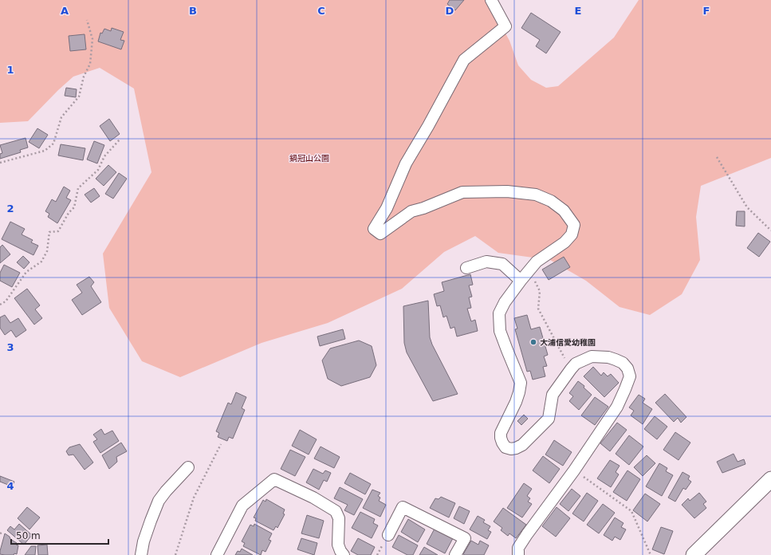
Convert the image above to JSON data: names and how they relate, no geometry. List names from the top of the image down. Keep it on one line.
{"parks":["鍋冠山公園"],"places":["大浦信愛幼稚園"],"scale_bar":"50 m","grid":{"columns":["A","B","C","D","E","F"],"rows":["1","2","3","4"]}}
